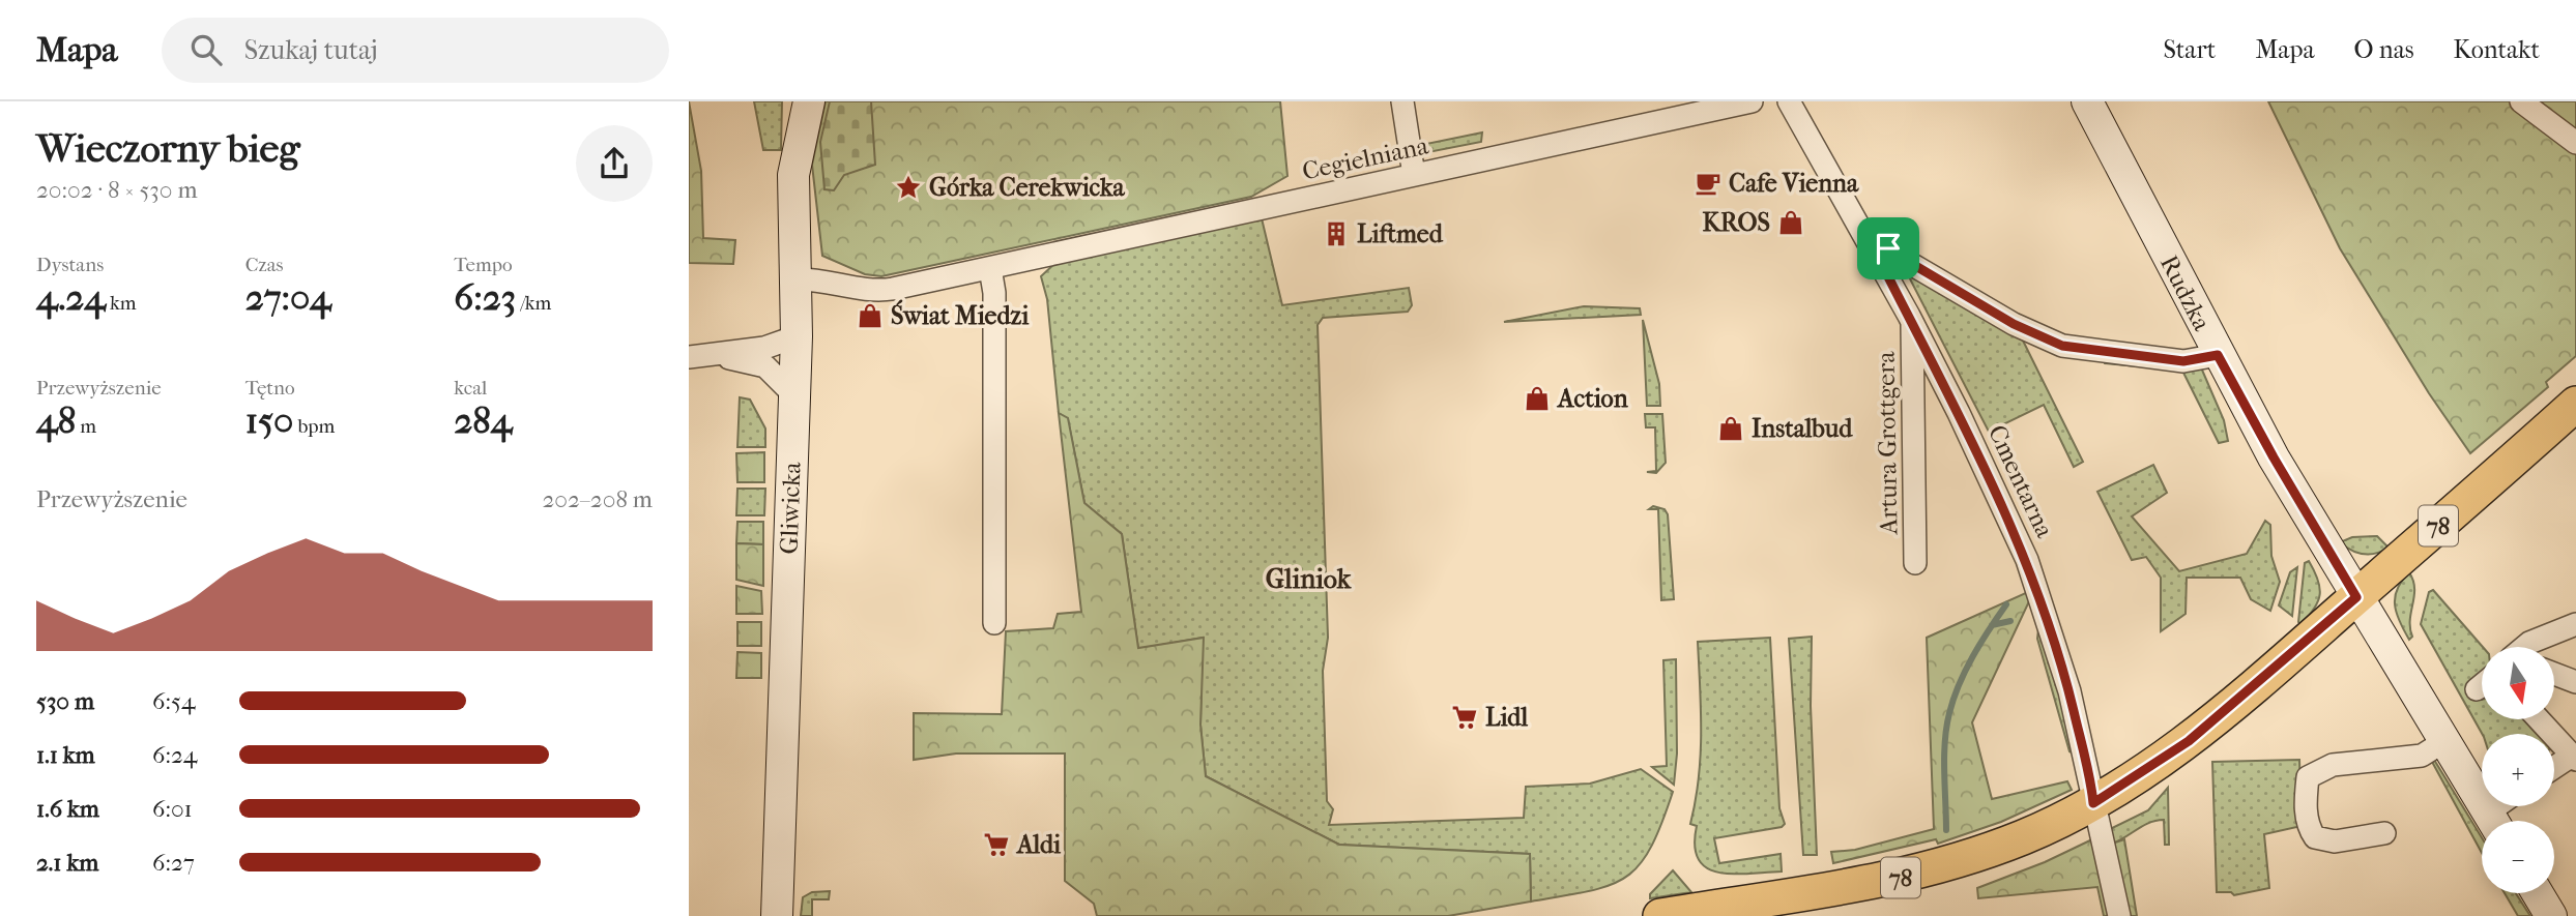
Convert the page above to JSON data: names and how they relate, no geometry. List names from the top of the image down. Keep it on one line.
{"streets":{"main road":["78"],"street":["Cegielniana","Rudzka","Artura Grottgera","Cmentarna","Gliwicka"]},"crossings":[["Cegielniana","Gliwicka"],["Rudzka","78"],["Artura Grottgera","Cmentarna"],["Cmentarna","78"]],"districts":["Gliniok"],"places":{"cafe":["Cafe Vienna"],"place":["Górka Cerekwicka"],"shop":["KROS","Świat Miedzi","Action","Instalbud"],"building":["Liftmed"],"supermarket":["Lidl","Aldi"]},"north":"bottom","page":{"header":"Mapa","search":"Szukaj tutaj","nav":["Start","Mapa","O nas","Kontakt"],"heading":["Wieczorny bieg","20:02 · 8 × 530 m"],"stats":[["Dystans","4.24 km"],["Czas","27:04"],["Tempo","6:23 /km"],["Przewyższenie","48 m"],["Tętno","150 bpm"],["kcal","284"]],"chart":["Przewyższenie","202–208 m"],"map_buttons":["+","−"],"list":[{"name":"530 m","note":"6:54"},{"name":"1.1 km","note":"6:24"},{"name":"1.6 km","note":"6:01"},{"name":"2.1 km","note":"6:27"}]}}
